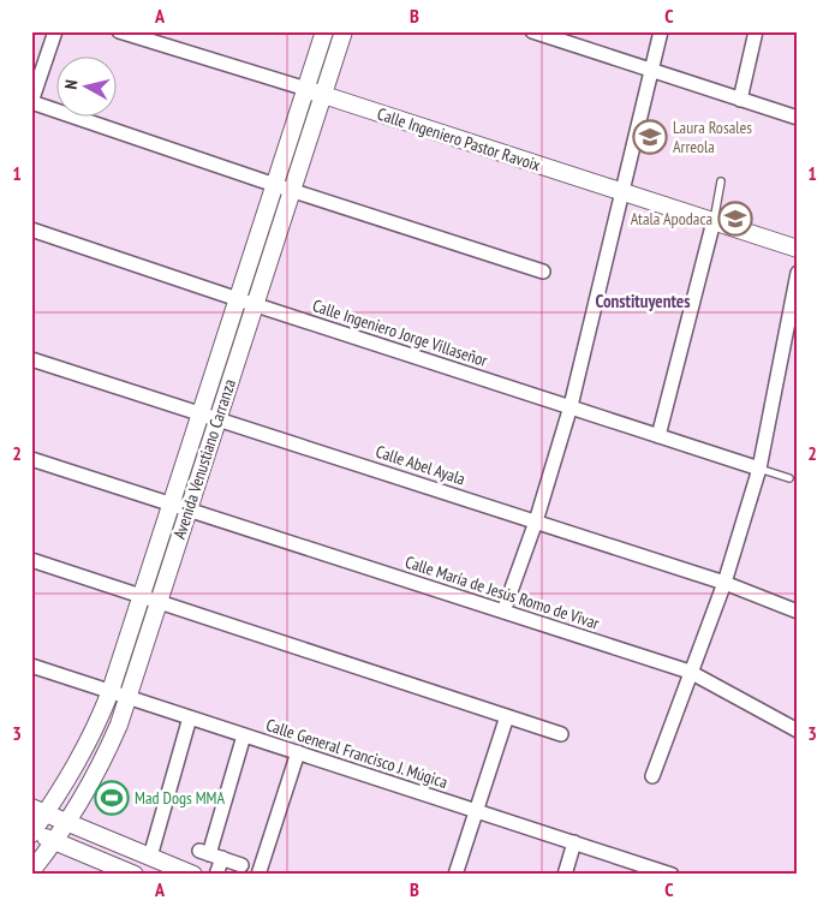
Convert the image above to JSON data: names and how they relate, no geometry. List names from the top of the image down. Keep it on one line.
{"streets":{"street":["Calle Ingeniero Pastor Ravoix","Calle Ingeniero Jorge Villaseñor","Avenida Venustiano Carranza","Calle Abel Ayala","Calle María de Jesús Romo de Vivar","Calle General Francisco J. Múgica"]},"crossings":[["Calle Ingeniero Pastor Ravoix","Avenida Venustiano Carranza"],["Calle Ingeniero Jorge Villaseñor","Avenida Venustiano Carranza"],["Avenida Venustiano Carranza","Calle Abel Ayala"],["Avenida Venustiano Carranza","Calle María de Jesús Romo de Vivar"],["Avenida Venustiano Carranza","Calle General Francisco J. Múgica"]],"districts":["Constituyentes"],"places":{"school or university":["Laura Rosales Arreola","Atala Apodaca"],"sports":["Mad Dogs MMA"]},"north":"left","grid":{"columns":["A","B","C"],"rows":["1","2","3"]}}
